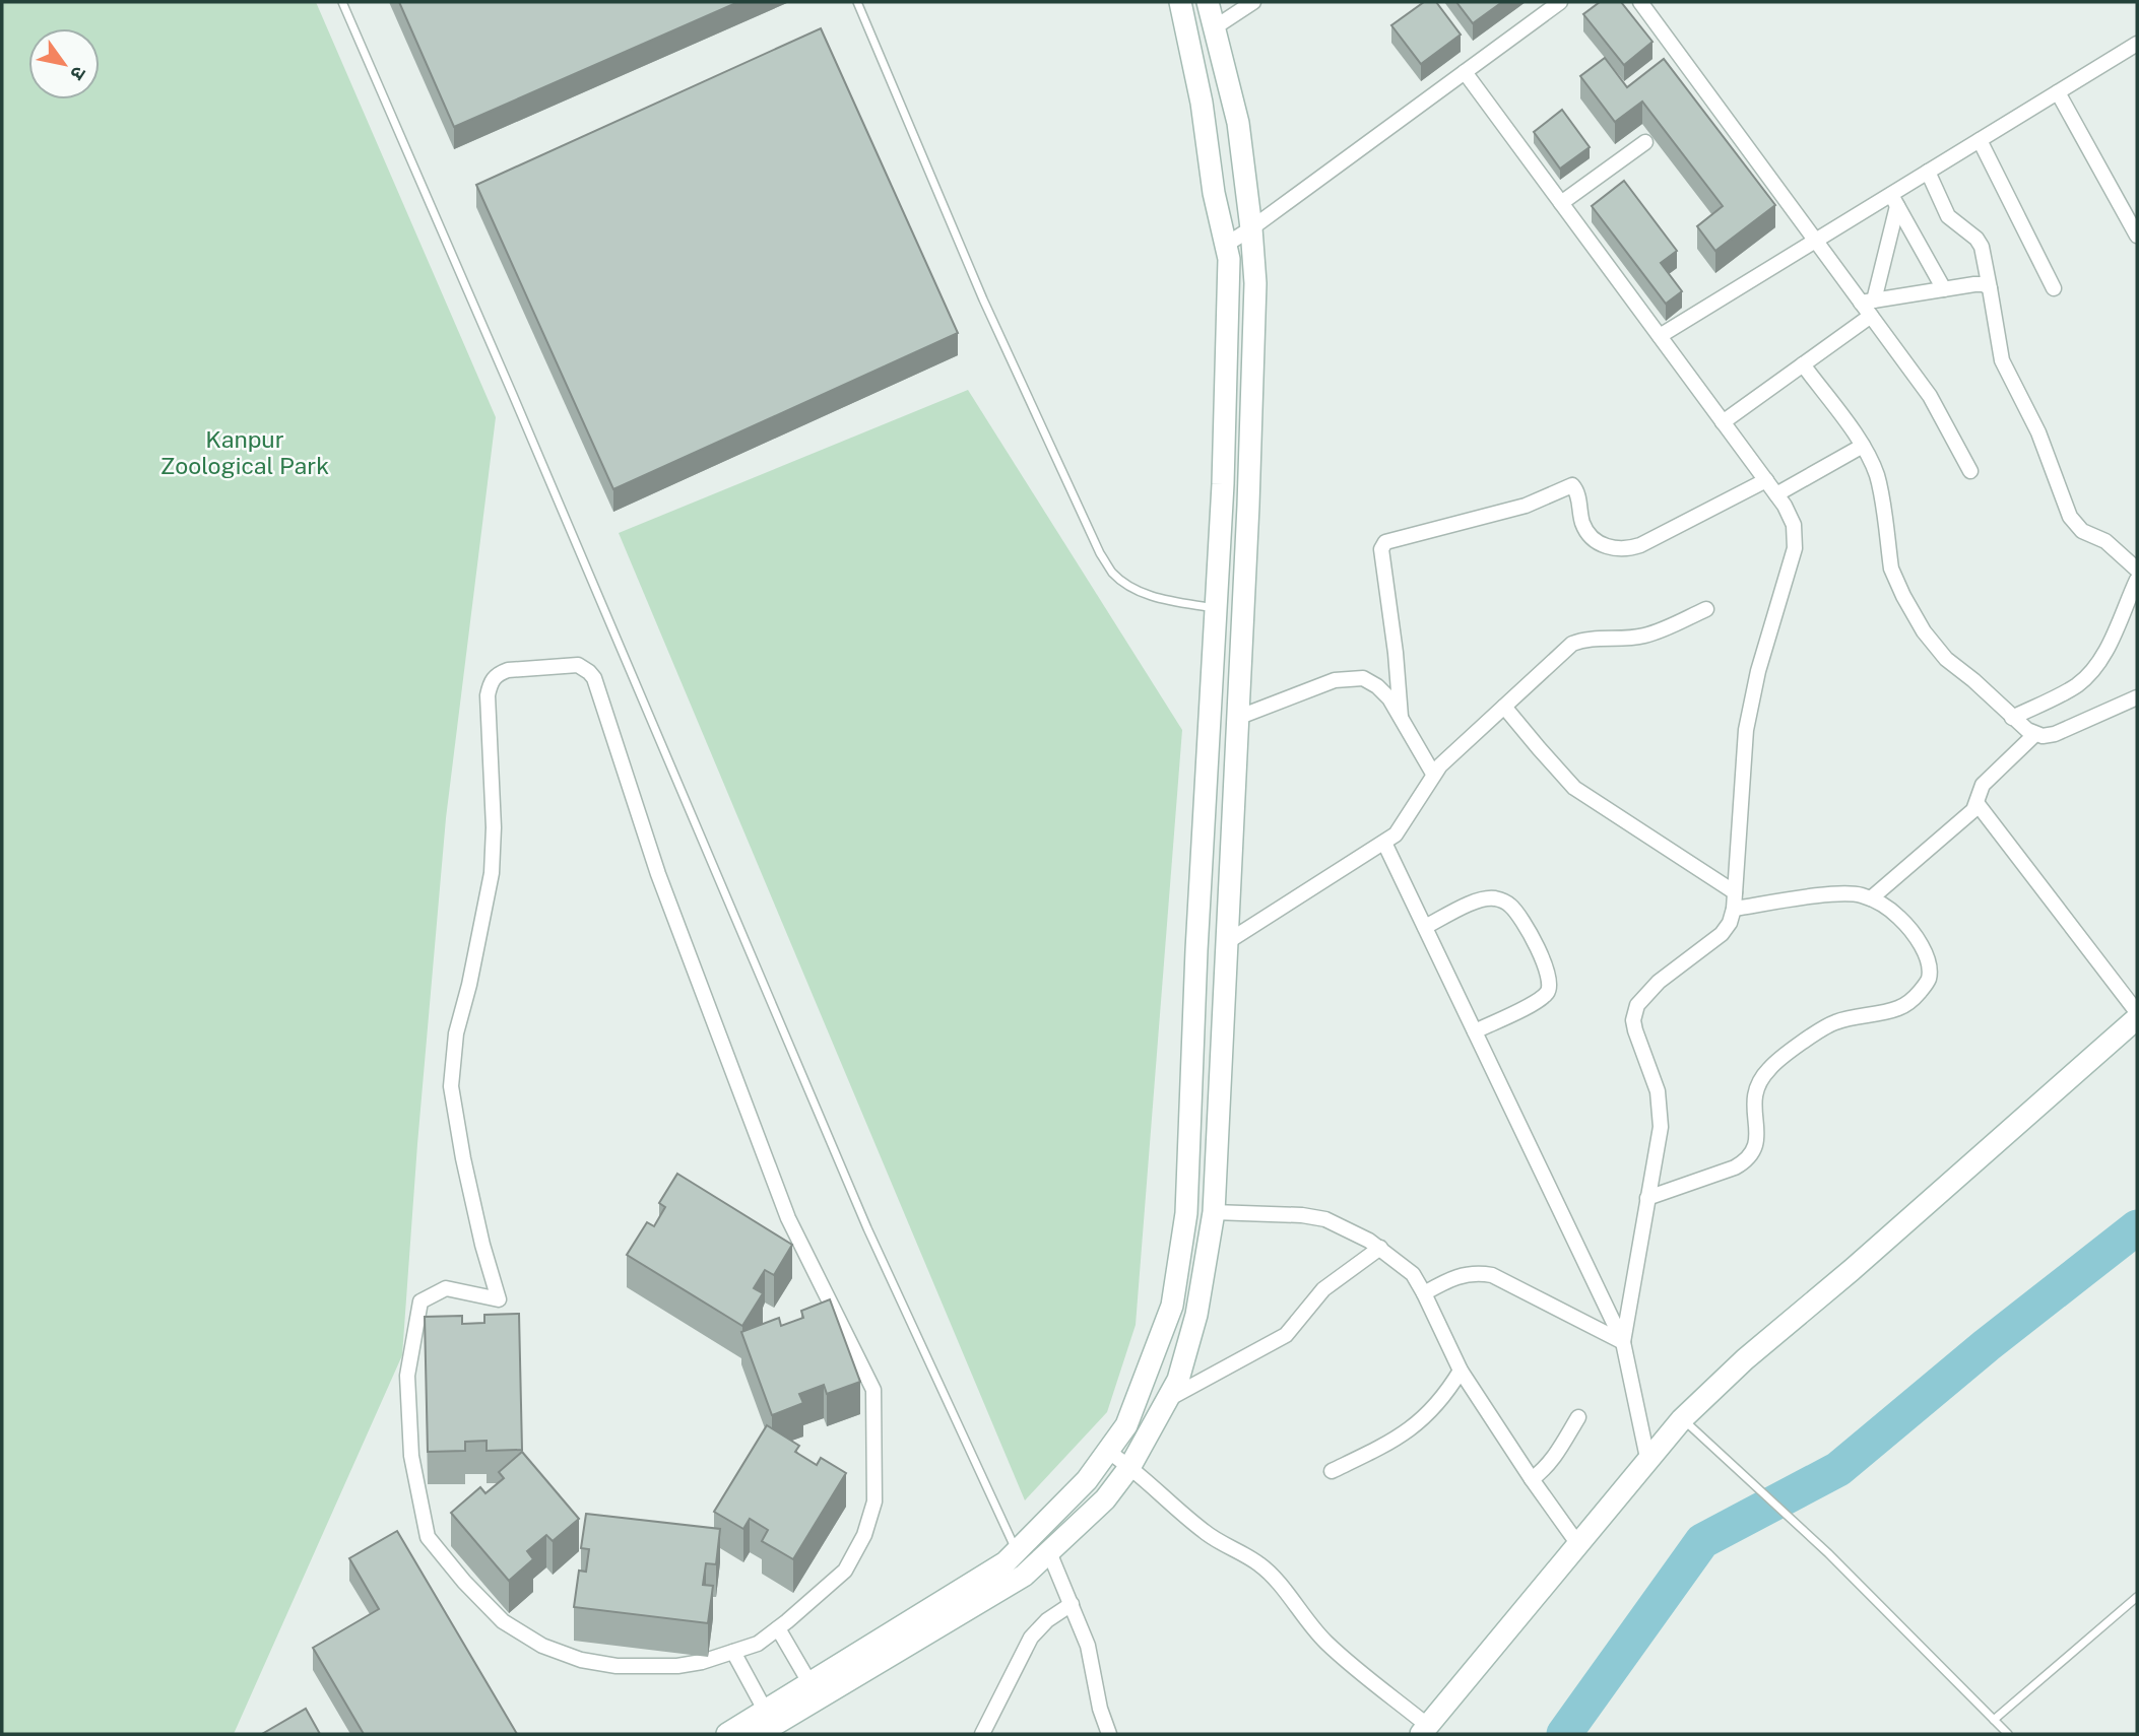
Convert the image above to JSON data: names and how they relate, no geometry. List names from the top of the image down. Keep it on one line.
{"parks":["Kanpur Zoological Park"],"north":"bottom right"}
